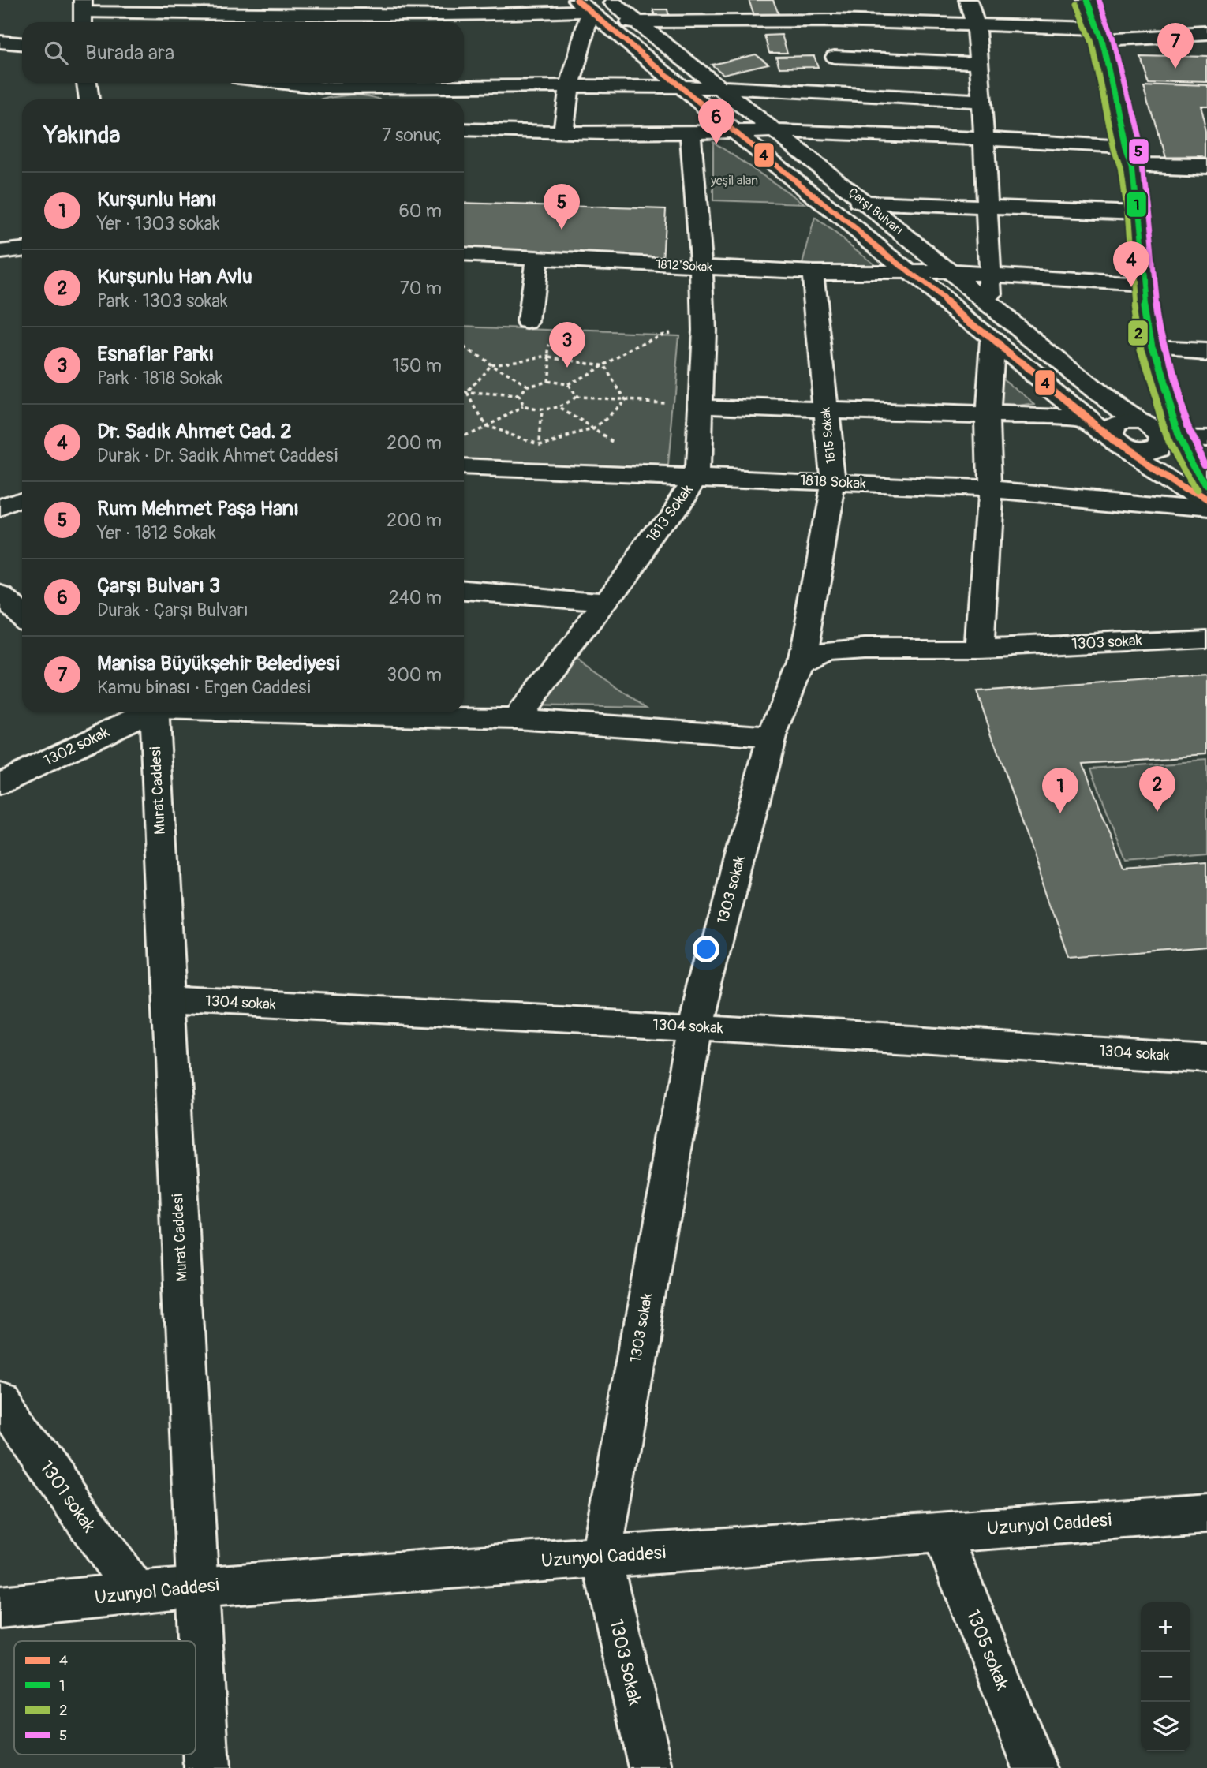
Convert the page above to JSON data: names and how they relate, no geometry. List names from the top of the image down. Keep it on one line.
{"streets":{"street":["Çarşı Bulvarı","1812 Sokak","1815 Sokak","1818 Sokak","1813 Sokak","1303 sokak","1302 sokak","Murat Caddesi","1304 sokak","1301 sokak","Uzunyol Caddesi","1305 sokak","1303 Sokak"]},"crossings":[["Çarşı Bulvarı","1812 Sokak"],["1812 Sokak","1815 Sokak"],["1812 Sokak","1813 Sokak"],["1815 Sokak","1818 Sokak"],["1815 Sokak","1303 sokak"],["1818 Sokak","1813 Sokak"],["1303 sokak","1304 sokak"],["1303 sokak","Uzunyol Caddesi"],["1303 sokak","1303 Sokak"],["Murat Caddesi","1304 sokak"],["Murat Caddesi","Uzunyol Caddesi"],["1301 sokak","Uzunyol Caddesi"],["Uzunyol Caddesi","1305 sokak"],["Uzunyol Caddesi","1303 Sokak"]],"parks":["yeşil alan"],"lines":["transit line 4","transit line 1","transit line 5","transit line 2"],"legend":["4","1","2","5"],"page":{"search":"Burada ara","pins":["7","6","5","4","3","2","1"],"heading":["Yakında","7 sonuç"],"list":[{"mark":"1","name":"Kurşunlu Hanı","note":"Yer · 1303 sokak","value":"60 m"},{"mark":"2","name":"Kurşunlu Han Avlu","note":"Park · 1303 sokak","value":"70 m"},{"mark":"3","name":"Esnaflar Parkı","note":"Park · 1818 Sokak","value":"150 m"},{"mark":"4","name":"Dr. Sadık Ahmet Cad. 2","note":"Durak · Dr. Sadık Ahmet Caddesi","value":"200 m"},{"mark":"5","name":"Rum Mehmet Paşa Hanı","note":"Yer · 1812 Sokak","value":"200 m"},{"mark":"6","name":"Çarşı Bulvarı 3","note":"Durak · Çarşı Bulvarı","value":"240 m"},{"mark":"7","name":"Manisa Büyükşehir Belediyesi","note":"Kamu binası · Ergen Caddesi","value":"300 m"}],"map_buttons":["+","−"]}}
